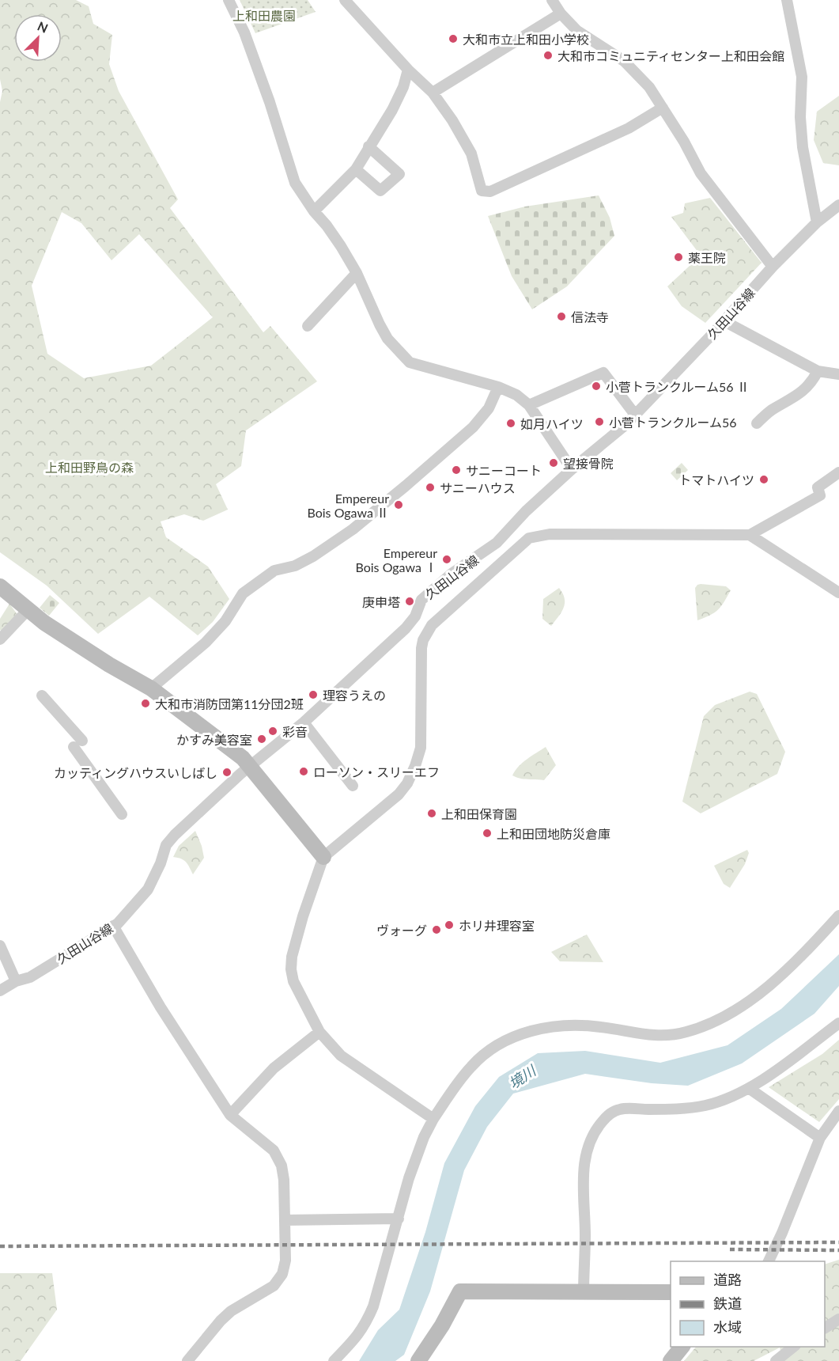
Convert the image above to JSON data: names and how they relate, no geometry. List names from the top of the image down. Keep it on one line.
{"streets":{"street":["久田山谷線"]},"water":["境川"],"parks":["上和田農園","上和田野鳥の森"],"places":["大和市立上和田小学校","大和市コミュニティセンター上和田会館","薬王院","信法寺","小菅トランクルーム56 Ⅱ","小菅トランクルーム56","如月ハイツ","望接骨院","サニーコート","トマトハイツ","サニーハウス","Empereur Bois Ogawa Ⅱ","Empereur Bois Ogawa Ⅰ","庚申塔","理容うえの","大和市消防団第11分団2班","彩音","かすみ美容室","ローソン・スリーエフ","カッティングハウスいしばし","上和田保育園","上和田団地防災倉庫","ホリ井理容室","ヴォーグ"],"legend":["道路","鉄道","水域"],"north":"top right"}
